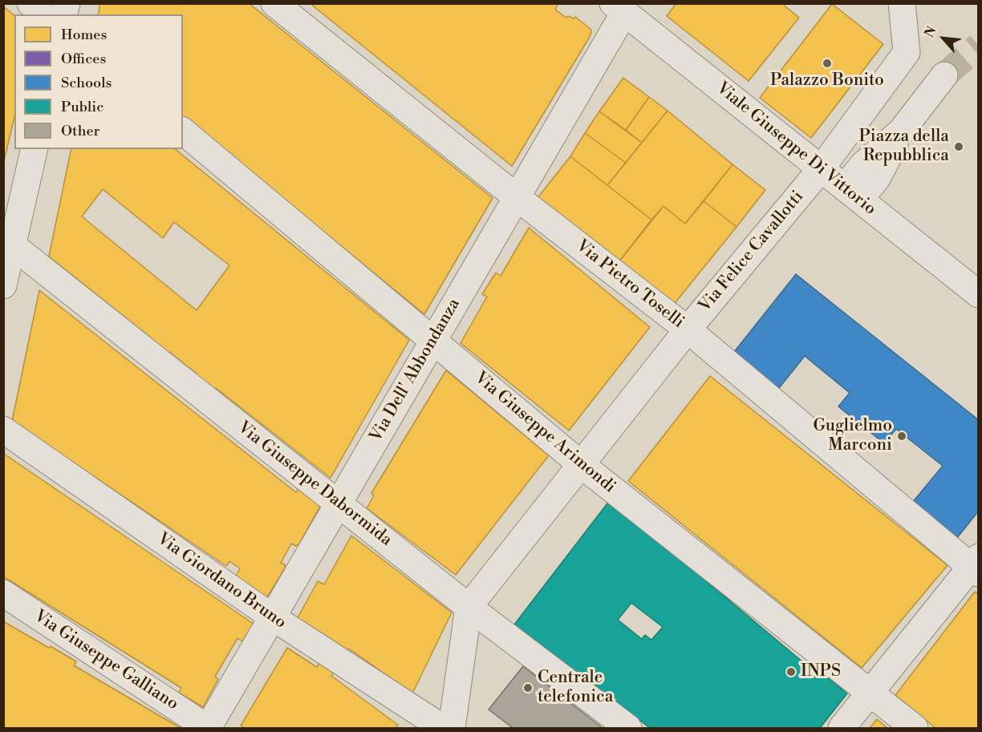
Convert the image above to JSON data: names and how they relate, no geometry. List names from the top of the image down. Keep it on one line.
{"streets":{"street":["Viale Giuseppe Di Vittorio","Via Felice Cavallotti","Via Pietro Toselli","Via Dell' Abbondanza","Via Giuseppe Arimondi","Via Giuseppe Dabormida","Via Giordano Bruno","Via Giuseppe Galliano"]},"crossings":[["Viale Giuseppe Di Vittorio","Via Felice Cavallotti"],["Viale Giuseppe Di Vittorio","Via Dell' Abbondanza"],["Via Felice Cavallotti","Via Pietro Toselli"],["Via Felice Cavallotti","Via Giuseppe Arimondi"],["Via Felice Cavallotti","Via Giuseppe Dabormida"],["Via Pietro Toselli","Via Dell' Abbondanza"],["Via Dell' Abbondanza","Via Giuseppe Arimondi"],["Via Dell' Abbondanza","Via Giuseppe Dabormida"],["Via Dell' Abbondanza","Via Giordano Bruno"],["Via Dell' Abbondanza","Via Giuseppe Galliano"]],"places":["Palazzo Bonito","Piazza della Repubblica","Guglielmo Marconi","INPS","Centrale telefonica"],"legend":["Homes","Offices","Schools","Public","Other"],"north":"top left"}
